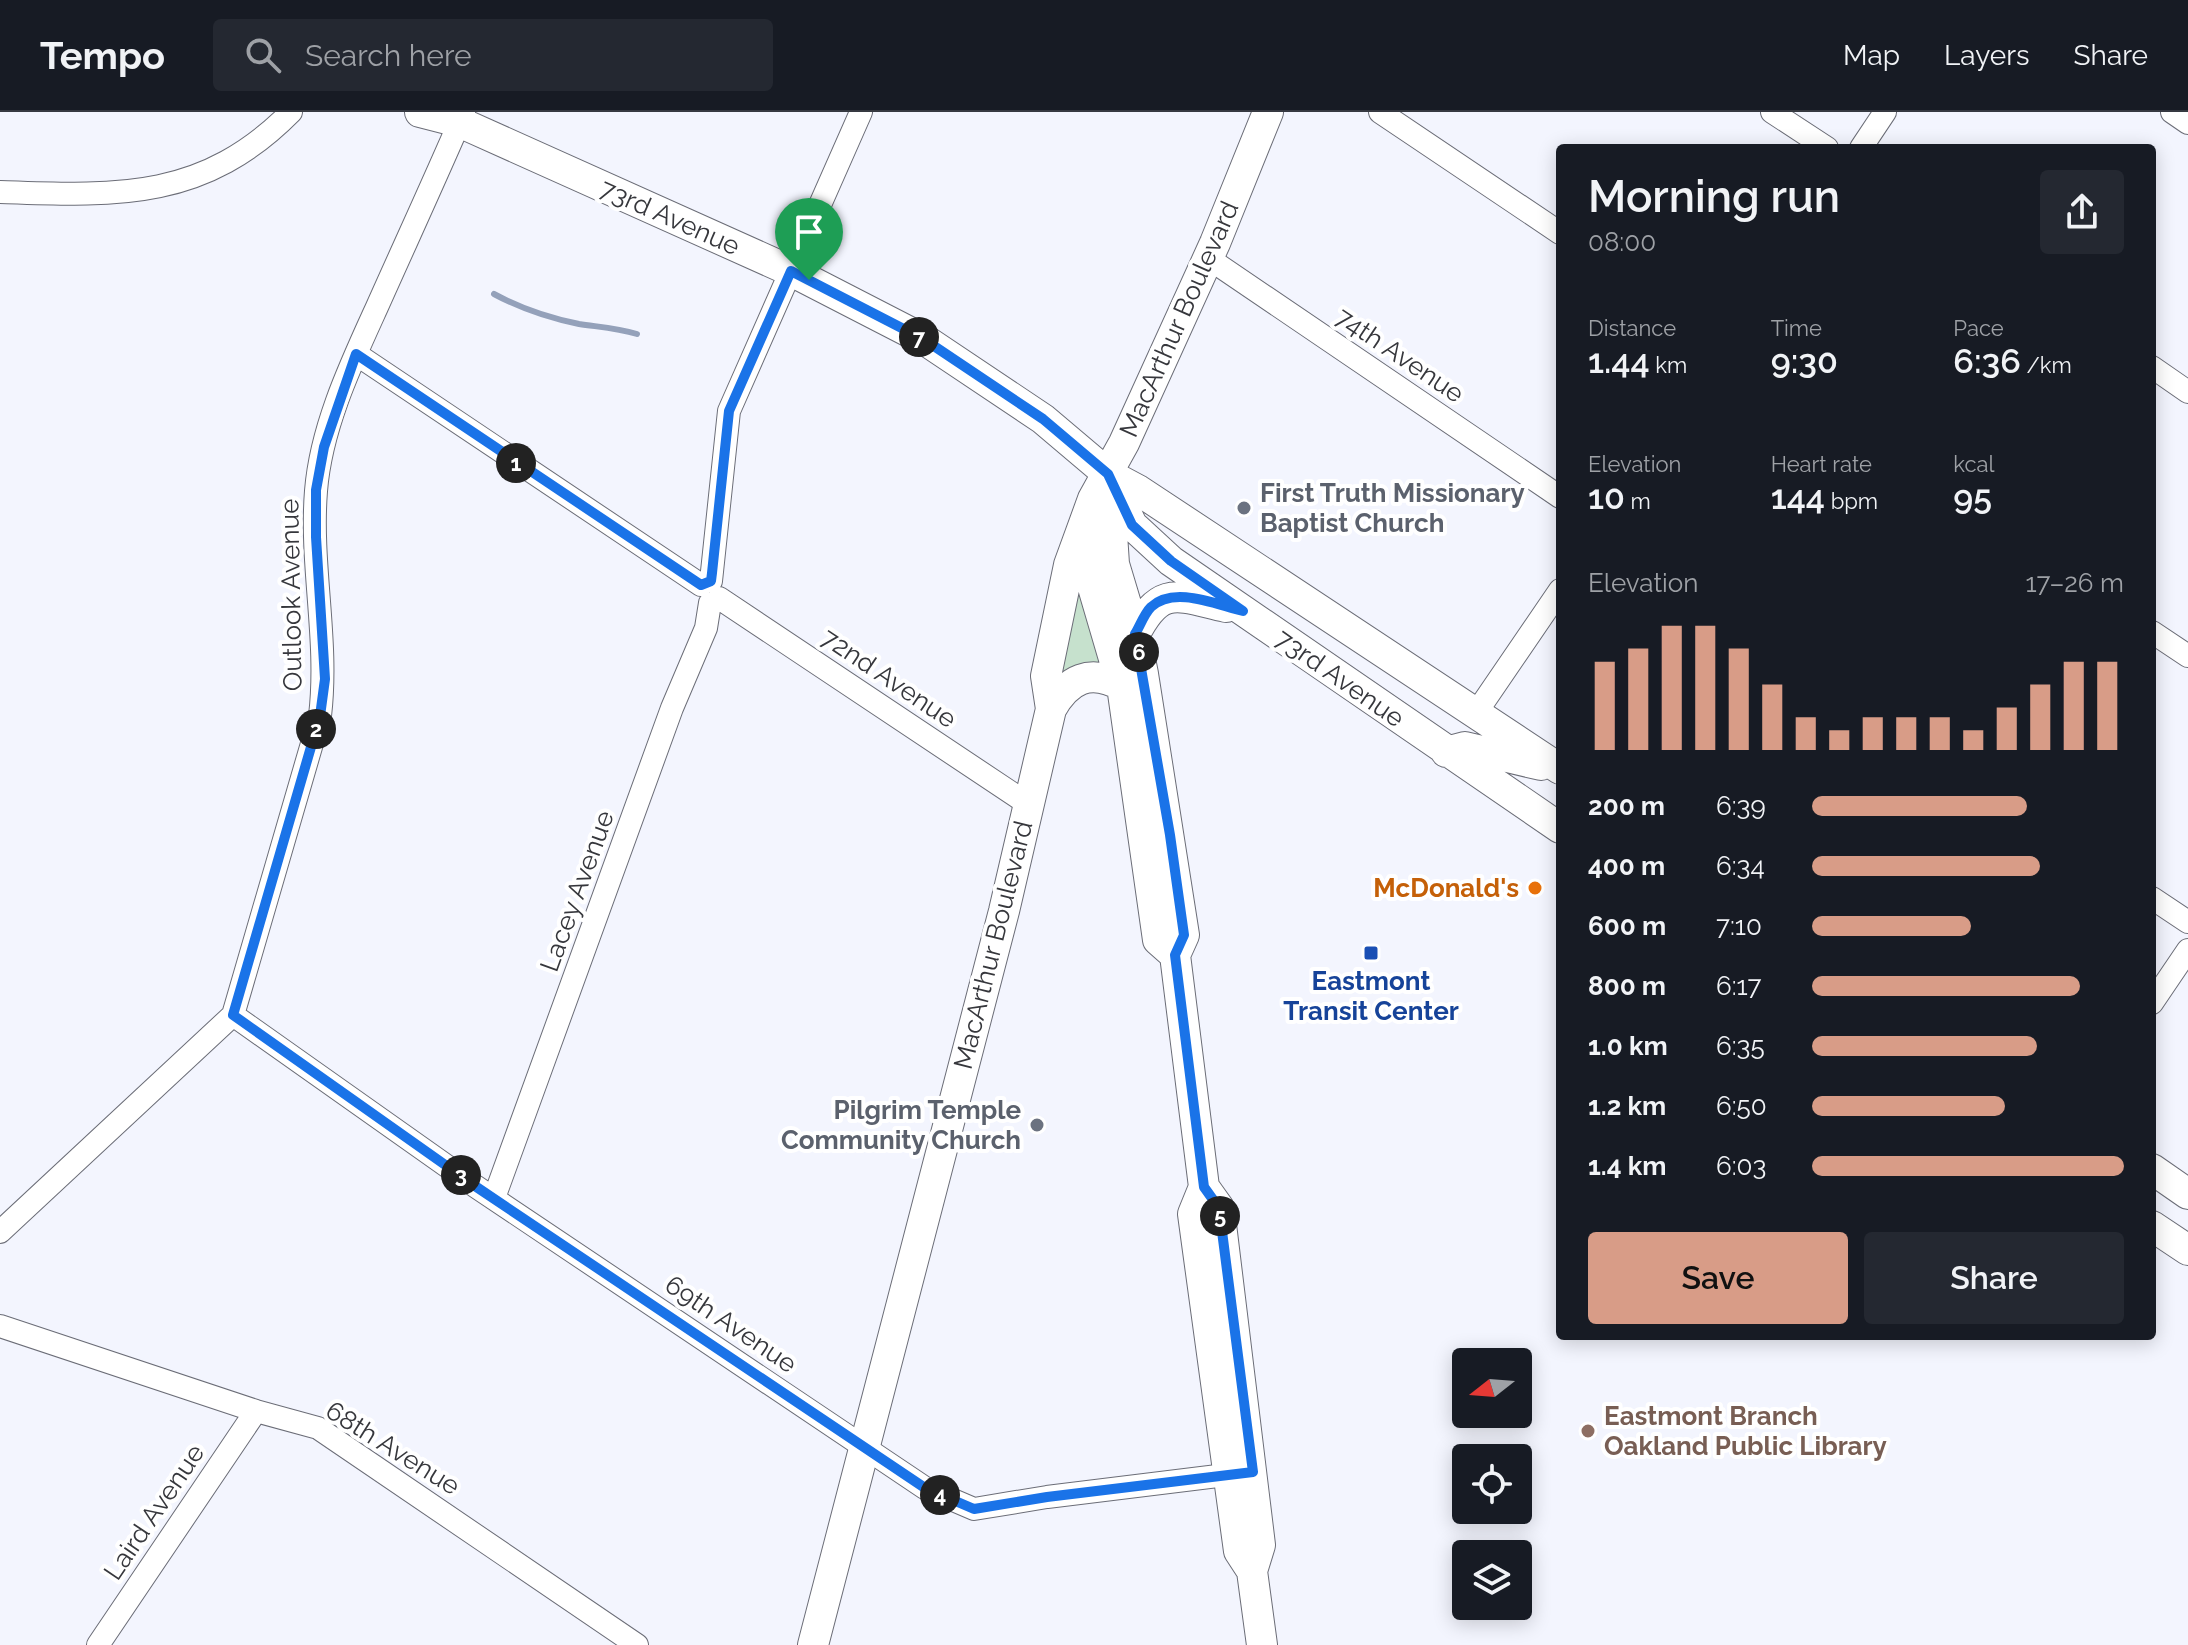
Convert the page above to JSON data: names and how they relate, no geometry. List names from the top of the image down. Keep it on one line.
{"streets":{"main road":["73rd Avenue","MacArthur Boulevard"],"street":["74th Avenue","Outlook Avenue","72nd Avenue","Lacey Avenue","69th Avenue","68th Avenue","Laird Avenue"]},"crossings":[["73rd Avenue","MacArthur Boulevard"],["73rd Avenue","Outlook Avenue"],["73rd Avenue","Lacey Avenue"],["MacArthur Boulevard","74th Avenue"],["MacArthur Boulevard","72nd Avenue"],["MacArthur Boulevard","69th Avenue"],["Outlook Avenue","72nd Avenue"],["Outlook Avenue","69th Avenue"],["72nd Avenue","Lacey Avenue"],["Lacey Avenue","69th Avenue"],["68th Avenue","Laird Avenue"]],"places":{"other":["First Truth Missionary Baptist Church","McDonald's","Pilgrim Temple Community Church","Eastmont Branch Oakland Public Library"],"transit":["Eastmont Transit Center"]},"north":"left","page":{"header":"Tempo","search":"Search here","nav":["Map","Layers","Share"],"heading":["Morning run","08:00"],"stats":[["Distance","1.44 km"],["Time","9:30"],["Pace","6:36 /km"],["Elevation","10 m"],["Heart rate","144 bpm"],["kcal","95"]],"pins":["7","1","6","2","3","5","4"],"chart":["Elevation","17–26 m"],"list":[{"name":"200 m","note":"6:39"},{"name":"400 m","note":"6:34"},{"name":"600 m","note":"7:10"},{"name":"800 m","note":"6:17"},{"name":"1.0 km","note":"6:35"},{"name":"1.2 km","note":"6:50"},{"name":"1.4 km","note":"6:03"}],"buttons":["Save","Share"]}}
